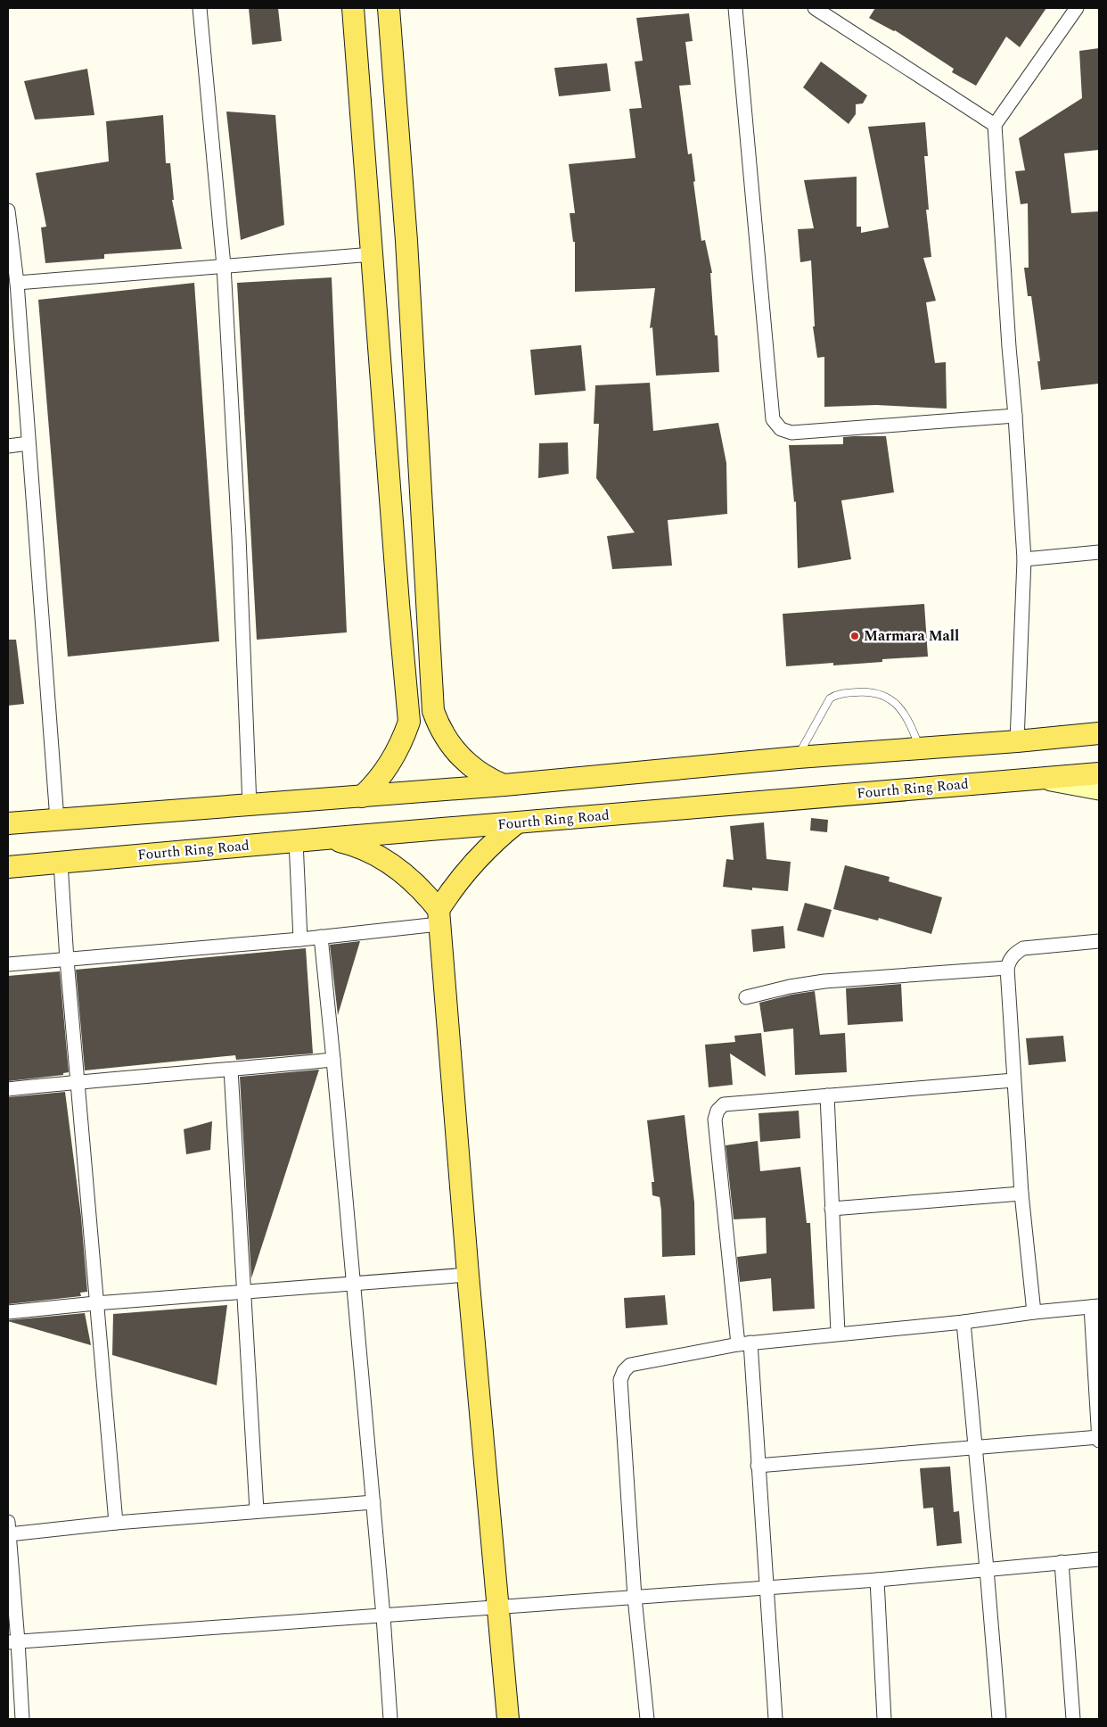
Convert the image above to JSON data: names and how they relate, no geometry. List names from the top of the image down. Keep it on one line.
{"streets":{"main road":["Fourth Ring Road"]},"places":["Marmara Mall"]}
